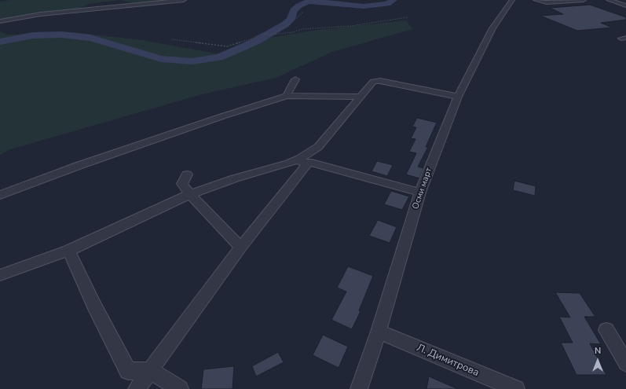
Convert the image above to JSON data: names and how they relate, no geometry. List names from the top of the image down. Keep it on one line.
{"streets":{"street":["Осми март","Л. Димитрова"]},"crossings":[["Осми март","Л. Димитрова"]],"north":"top"}
